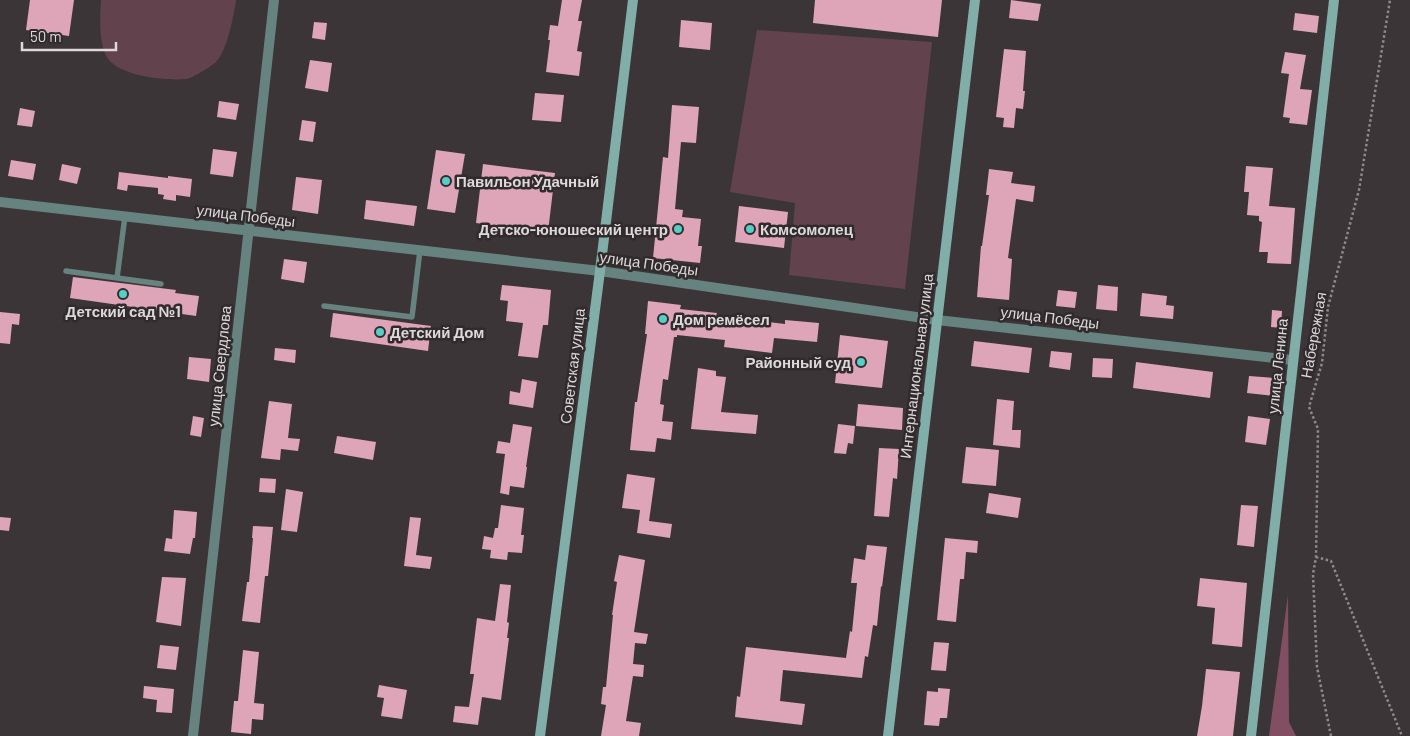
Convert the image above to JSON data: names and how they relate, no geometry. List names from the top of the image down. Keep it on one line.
{"streets":{"main road":["Советская улица","Интернациональная улица","улица Ленина"],"street":["улица Победы","улица Свердлова"],"path":["Набережная"]},"crossings":[["улица Победы","улица Свердлова"],["улица Победы","Советская улица"],["улица Победы","Интернациональная улица"],["улица Победы","улица Ленина"]],"places":["Павильон Удачный","Детско-юношеский центр","Комсомолец","Детский сад №1","Дом ремёсел","Детский Дом","Районный суд"],"scale_bar":"50 m"}
